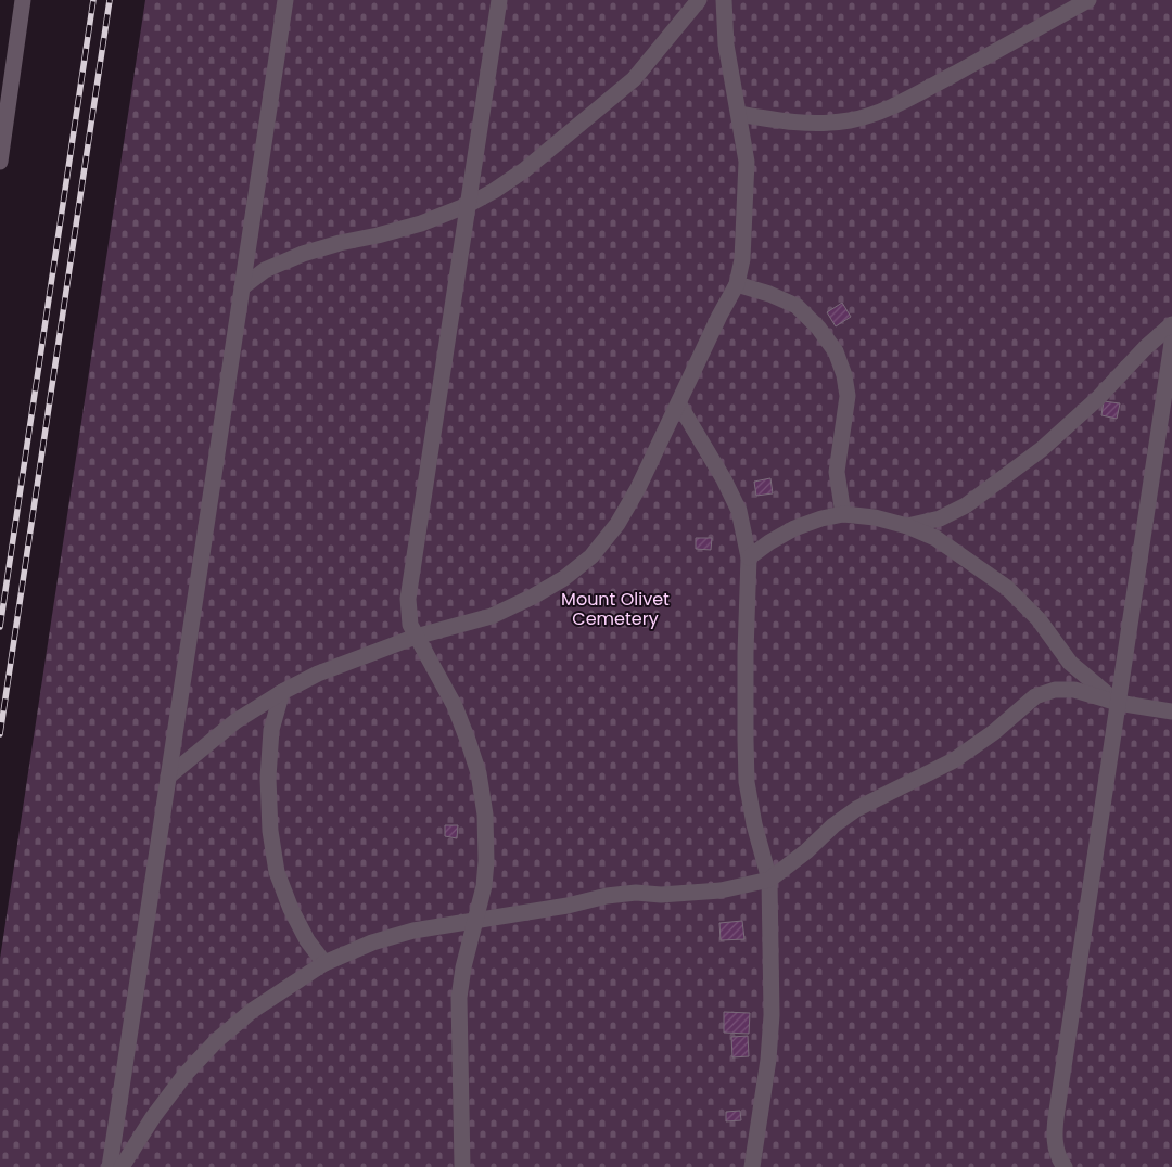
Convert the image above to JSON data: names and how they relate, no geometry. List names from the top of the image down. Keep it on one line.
{"parks":["Mount Olivet Cemetery"]}
